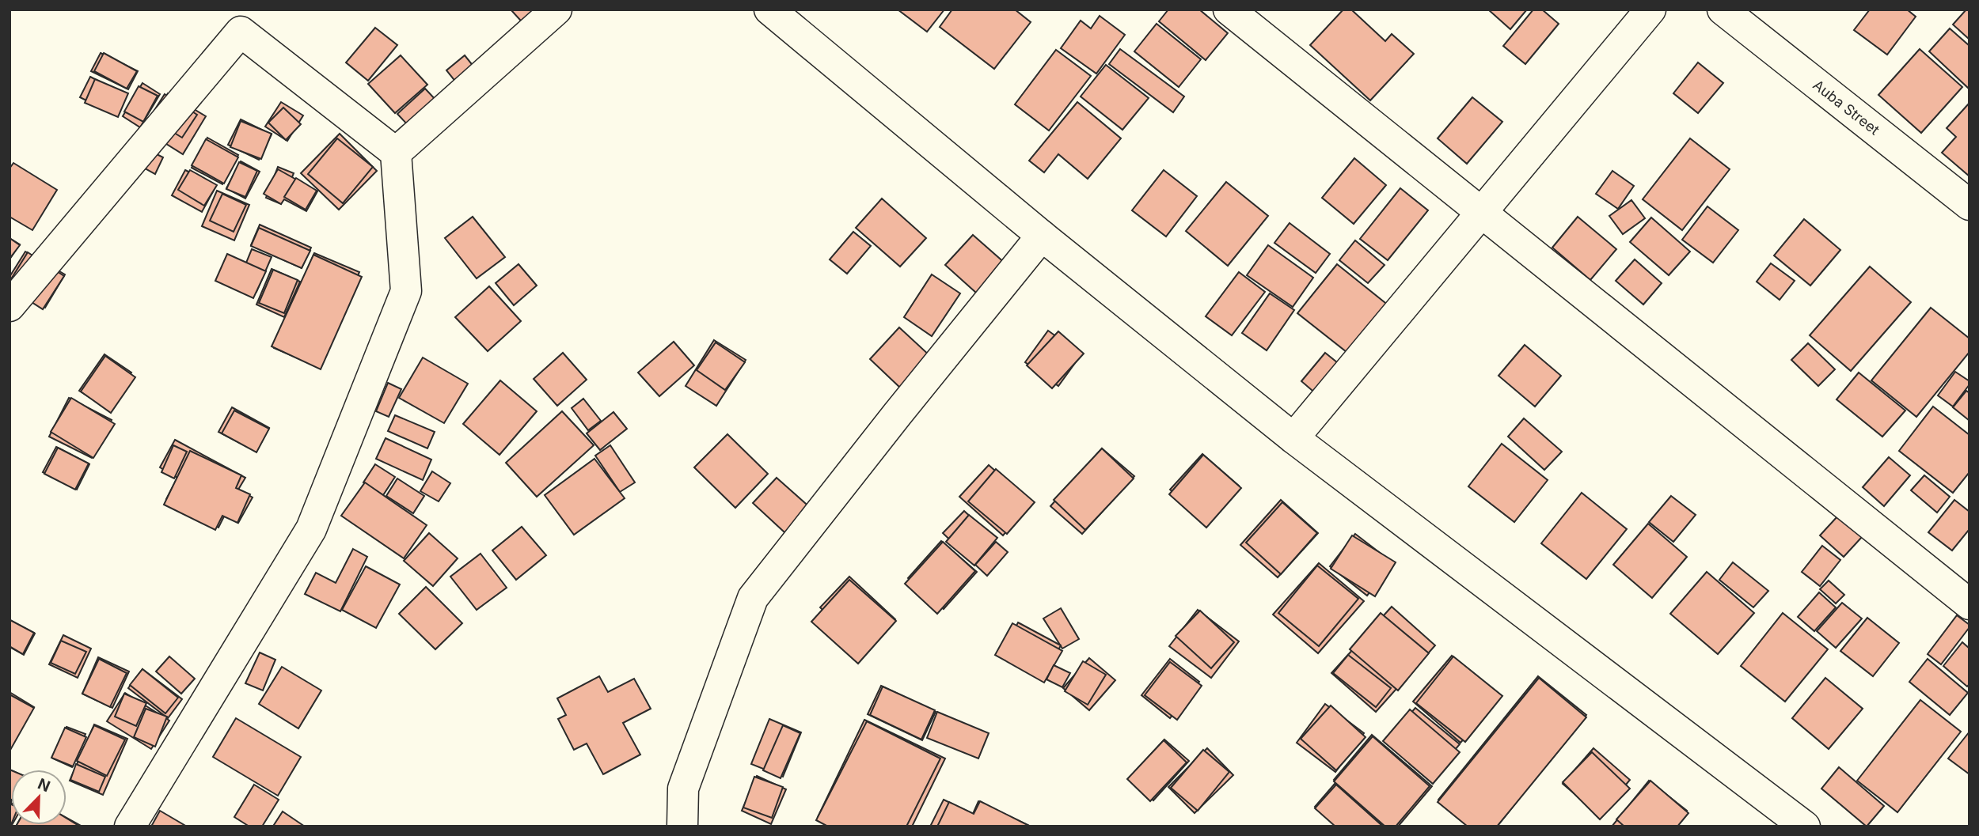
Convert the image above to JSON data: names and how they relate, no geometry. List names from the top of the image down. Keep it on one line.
{"streets":{"street":["Auba Street"]},"north":"top right"}
